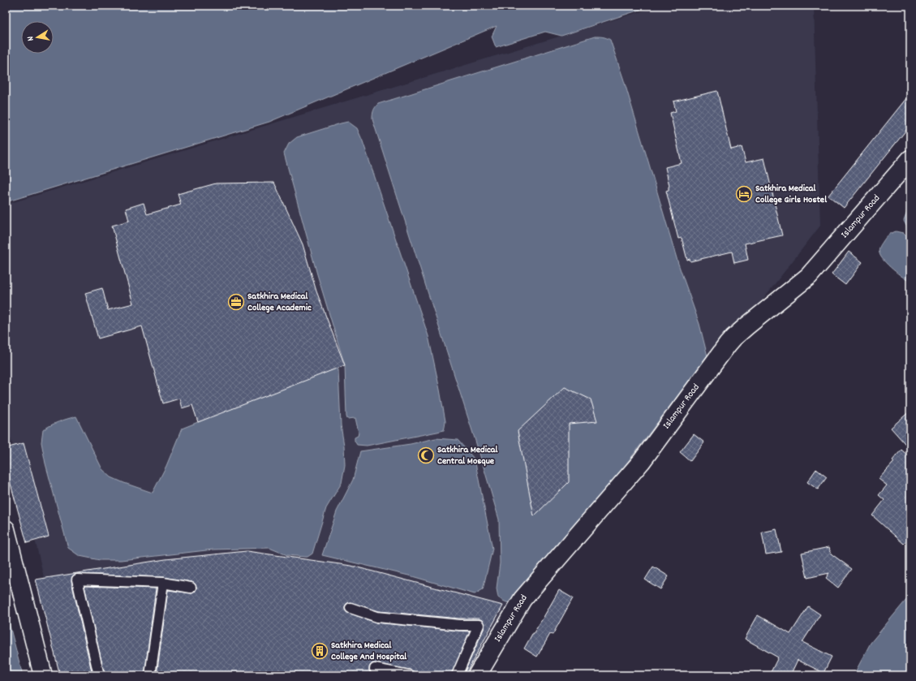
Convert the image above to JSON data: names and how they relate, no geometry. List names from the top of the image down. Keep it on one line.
{"streets":{"main road":["Islampur Road"]},"places":{"hotel":["Satkhira Medical College Girls Hostel"],"office":["Satkhira Medical College Academic"],"mosque":["Satkhira Medical Central Mosque"],"building":["Satkhira Medical College And Hospital"]},"north":"left"}
